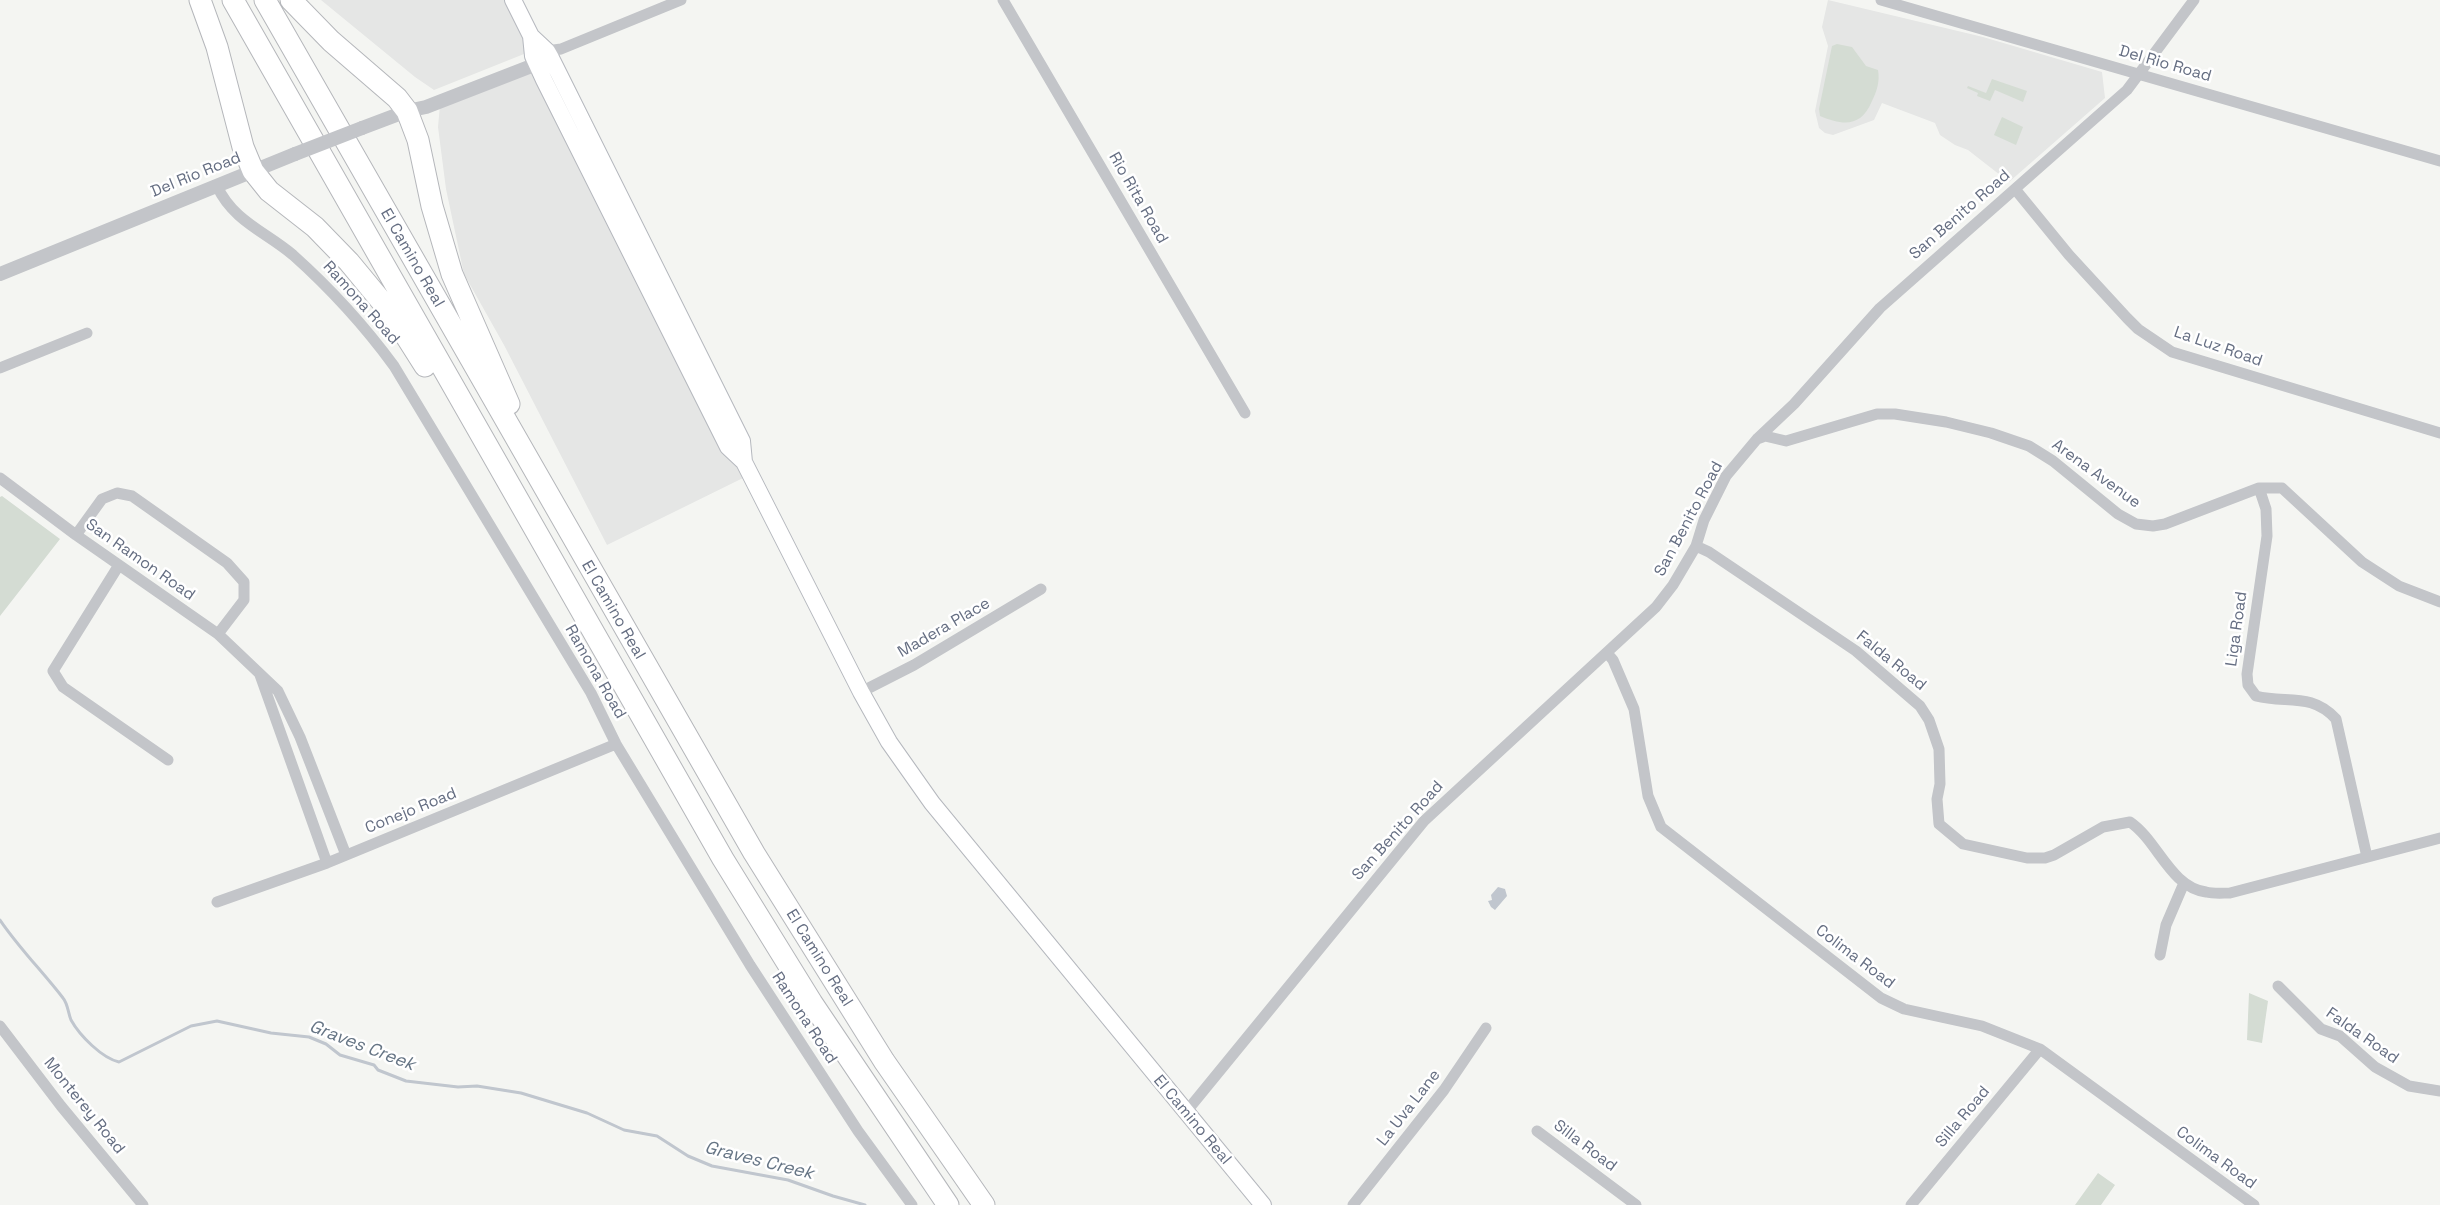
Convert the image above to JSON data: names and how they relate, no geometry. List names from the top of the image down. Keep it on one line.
{"streets":{"highway":["El Camino Real"],"street":["Del Rio Road","Rio Rita Road","San Benito Road","Ramona Road","La Luz Road","Arena Avenue","San Ramon Road","Madera Place","Liga Road","Falda Road","Conejo Road","Colima Road","Monterey Road","La Uva Lane","Silla Road"]},"crossings":[["Del Rio Road","San Benito Road"],["Del Rio Road","El Camino Real"],["Del Rio Road","Ramona Road"],["San Benito Road","El Camino Real"],["San Benito Road","La Luz Road"],["San Benito Road","Arena Avenue"],["San Benito Road","Falda Road"],["San Benito Road","Colima Road"],["El Camino Real","Madera Place"],["Ramona Road","Conejo Road"],["Arena Avenue","Liga Road"],["San Ramon Road","Conejo Road"],["Colima Road","Silla Road"]],"water":["Graves Creek"]}
